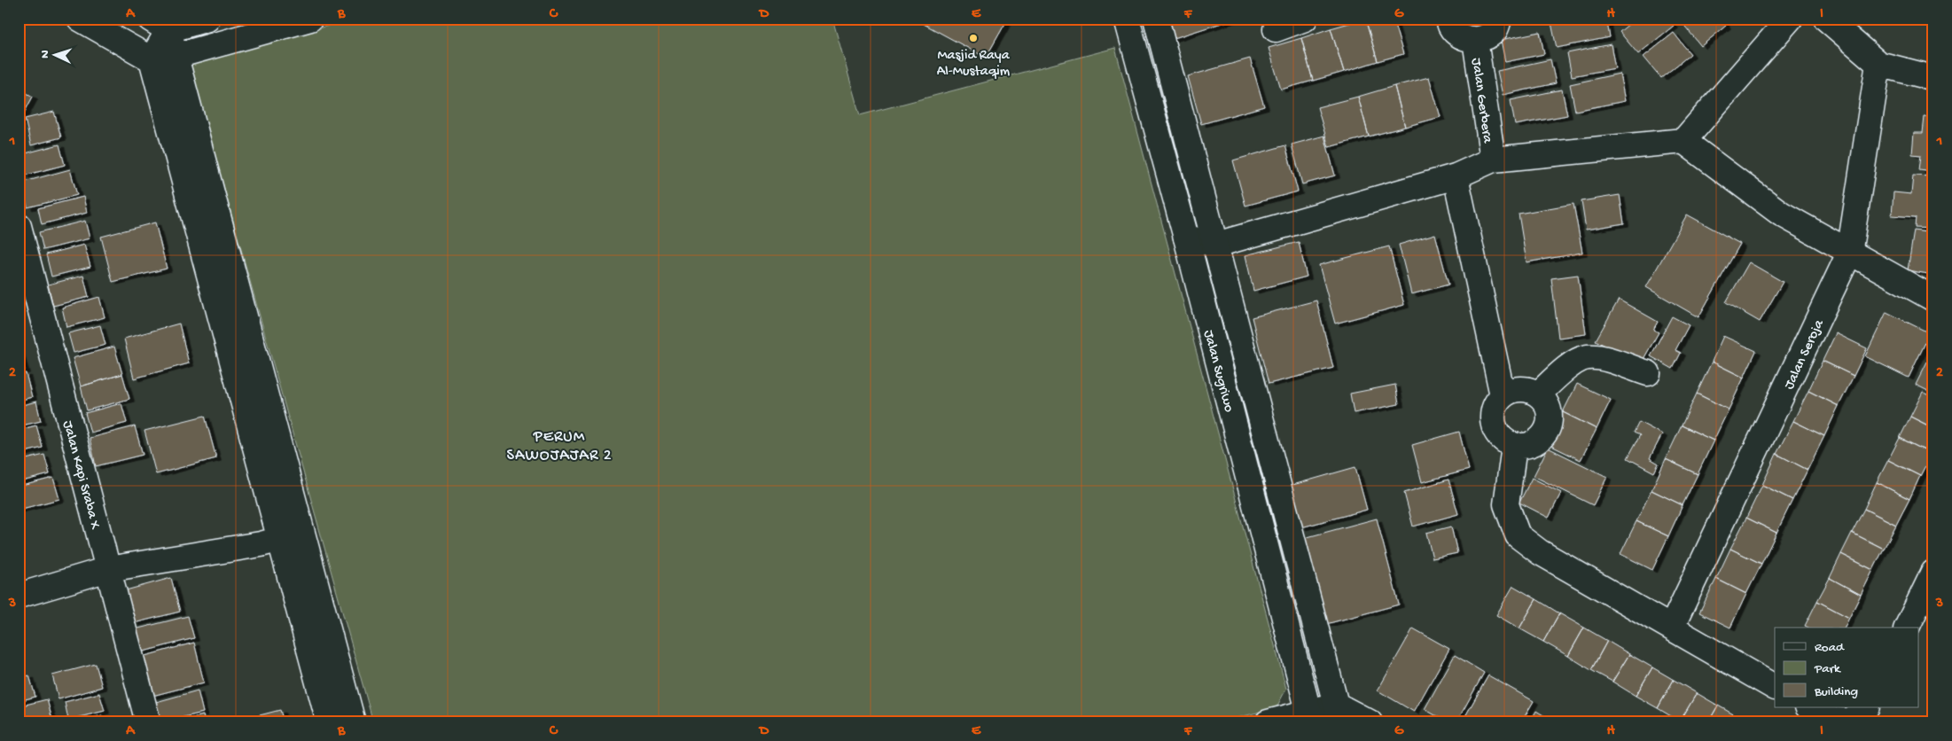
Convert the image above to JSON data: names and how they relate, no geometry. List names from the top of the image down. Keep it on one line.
{"streets":{"street":["Jalan Gerbera","Jalan Seroja","Jalan Sugriwo","Jalan Kapi Sraba X"]},"districts":["PERUM SAWOJAJAR 2"],"places":["Masjid Raya Al-Mustaqim"],"legend":["Road","Park","Building"],"north":"left","grid":{"columns":["A","B","C","D","E","F","G","H","I"],"rows":["1","2","3"]}}
